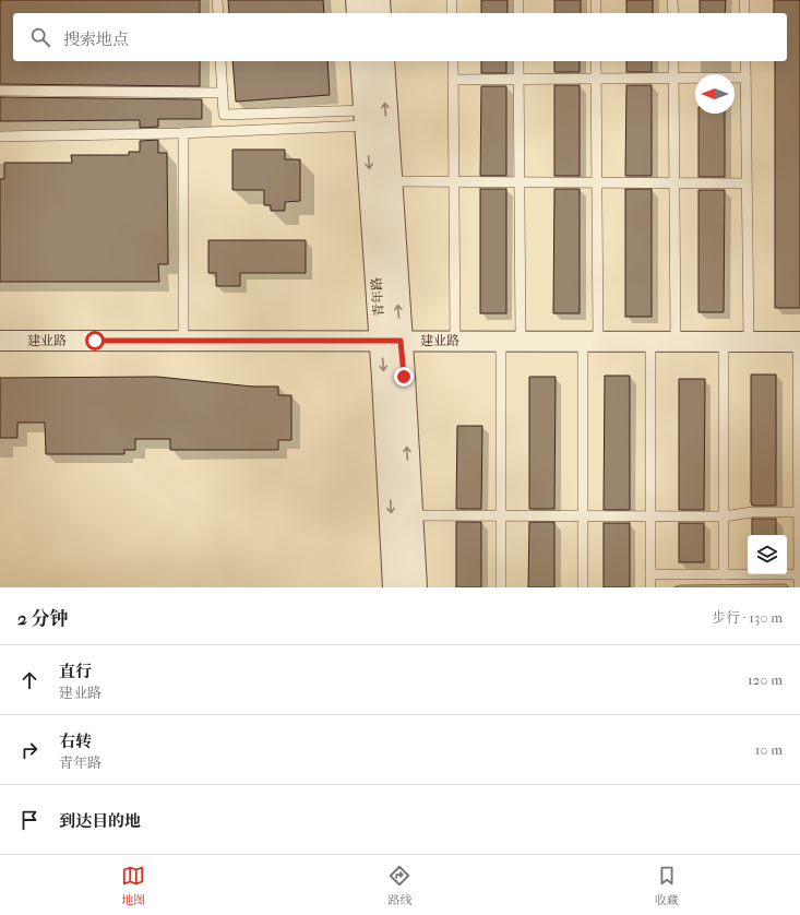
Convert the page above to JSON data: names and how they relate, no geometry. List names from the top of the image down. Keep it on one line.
{"streets":{"street":["青年路","建业路"]},"crossings":[["青年路","建业路"]],"north":"left","page":{"search":"搜索地点","heading":["2 分钟","步行 · 130 m"],"list":[["直行","建业路","120 m"],["右转","青年路","10 m"],"到达目的地"],"nav":["地图","路线","收藏"]}}
